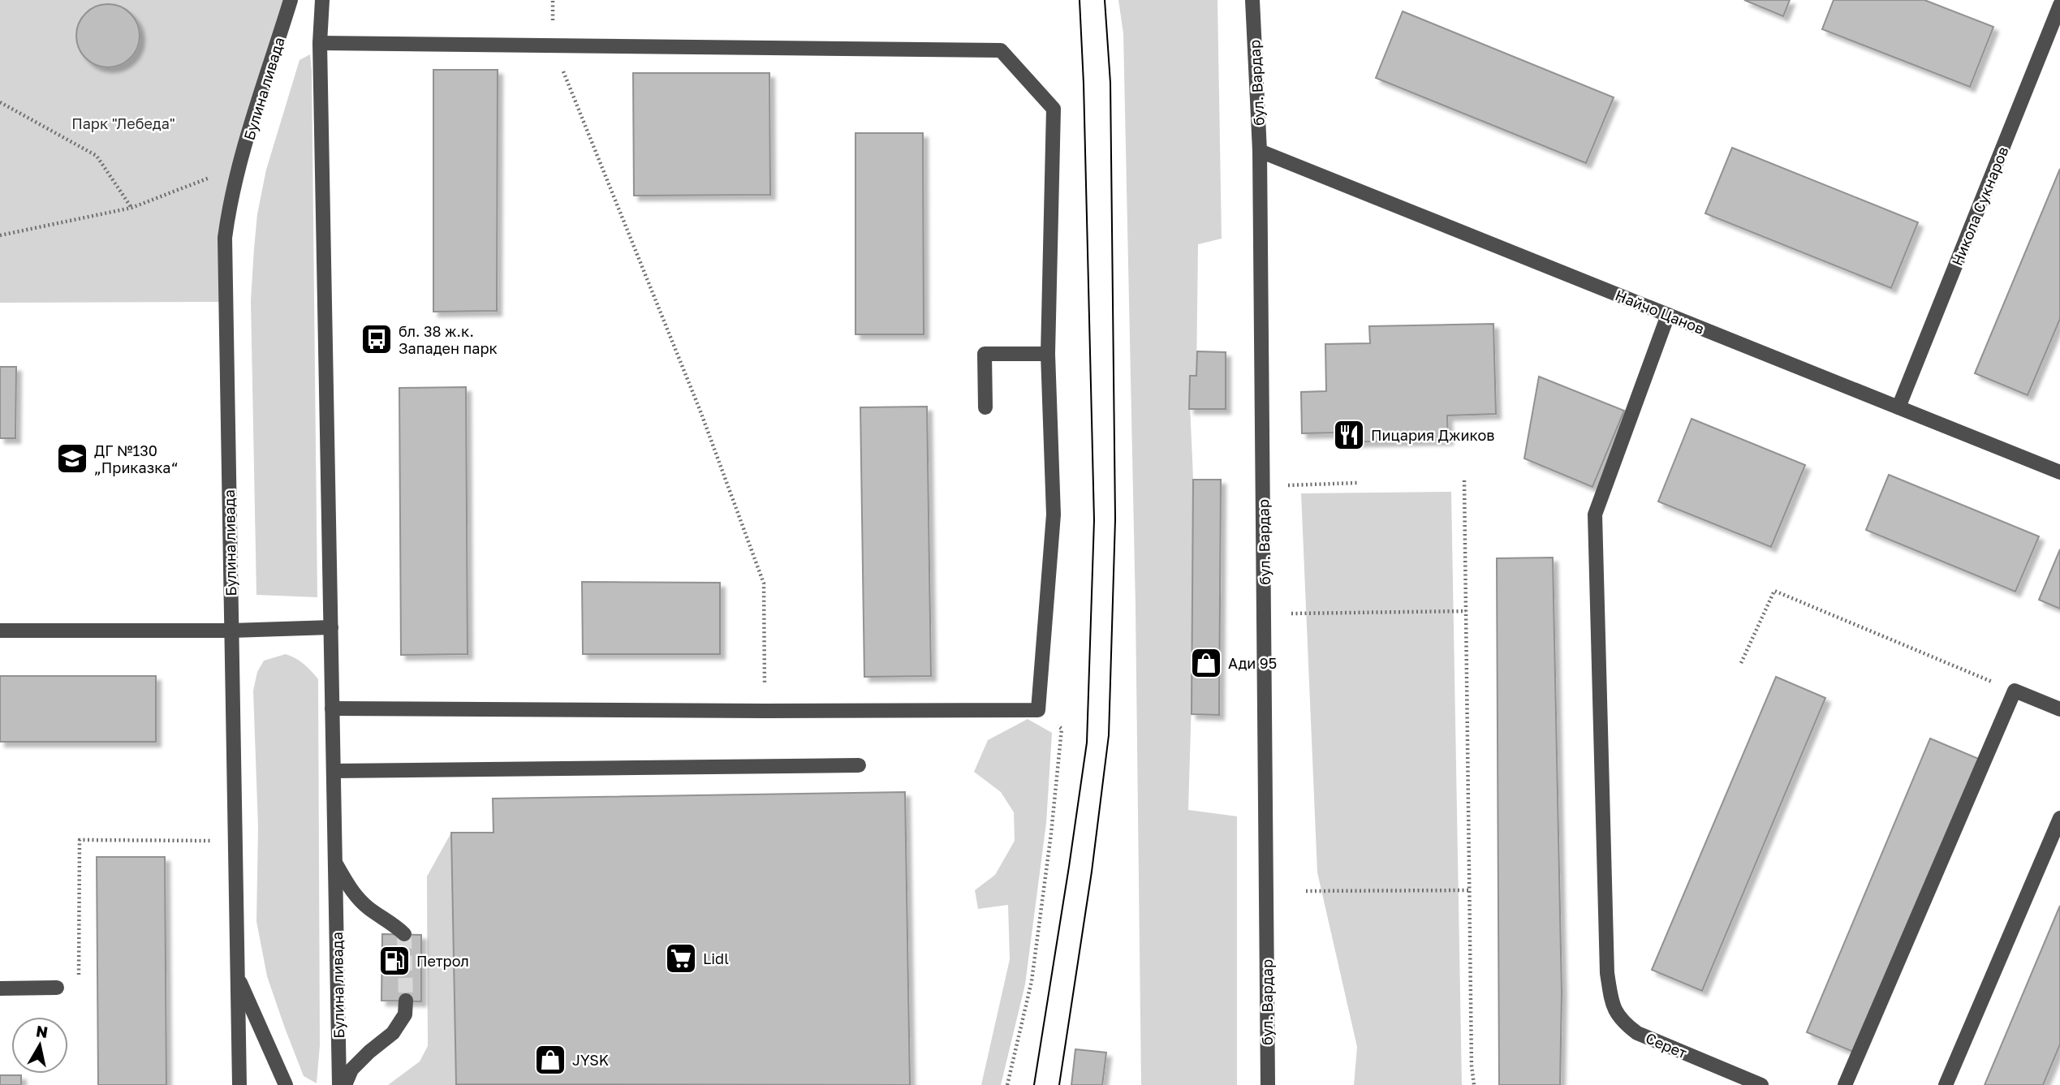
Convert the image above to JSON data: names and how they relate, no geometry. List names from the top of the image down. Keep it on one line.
{"streets":{"street":["бул. Вардар","Булина ливада","Никола Сукнаров","Найчо Цанов","Серет"]},"crossings":[["бул. Вардар","Найчо Цанов"],["Никола Сукнаров","Найчо Цанов"],["Найчо Цанов","Серет"]],"parks":["Парк \"Лебеда\""],"places":{"bus stop":["бл. 38 ж.к. Западен парк"],"restaurant":["Пицария Джиков"],"school or university":["ДГ №130 „Приказка“"],"shop":["Ади 95","JYSK"],"supermarket":["Lidl"],"fuel station":["Петрол"]},"north":"top"}
